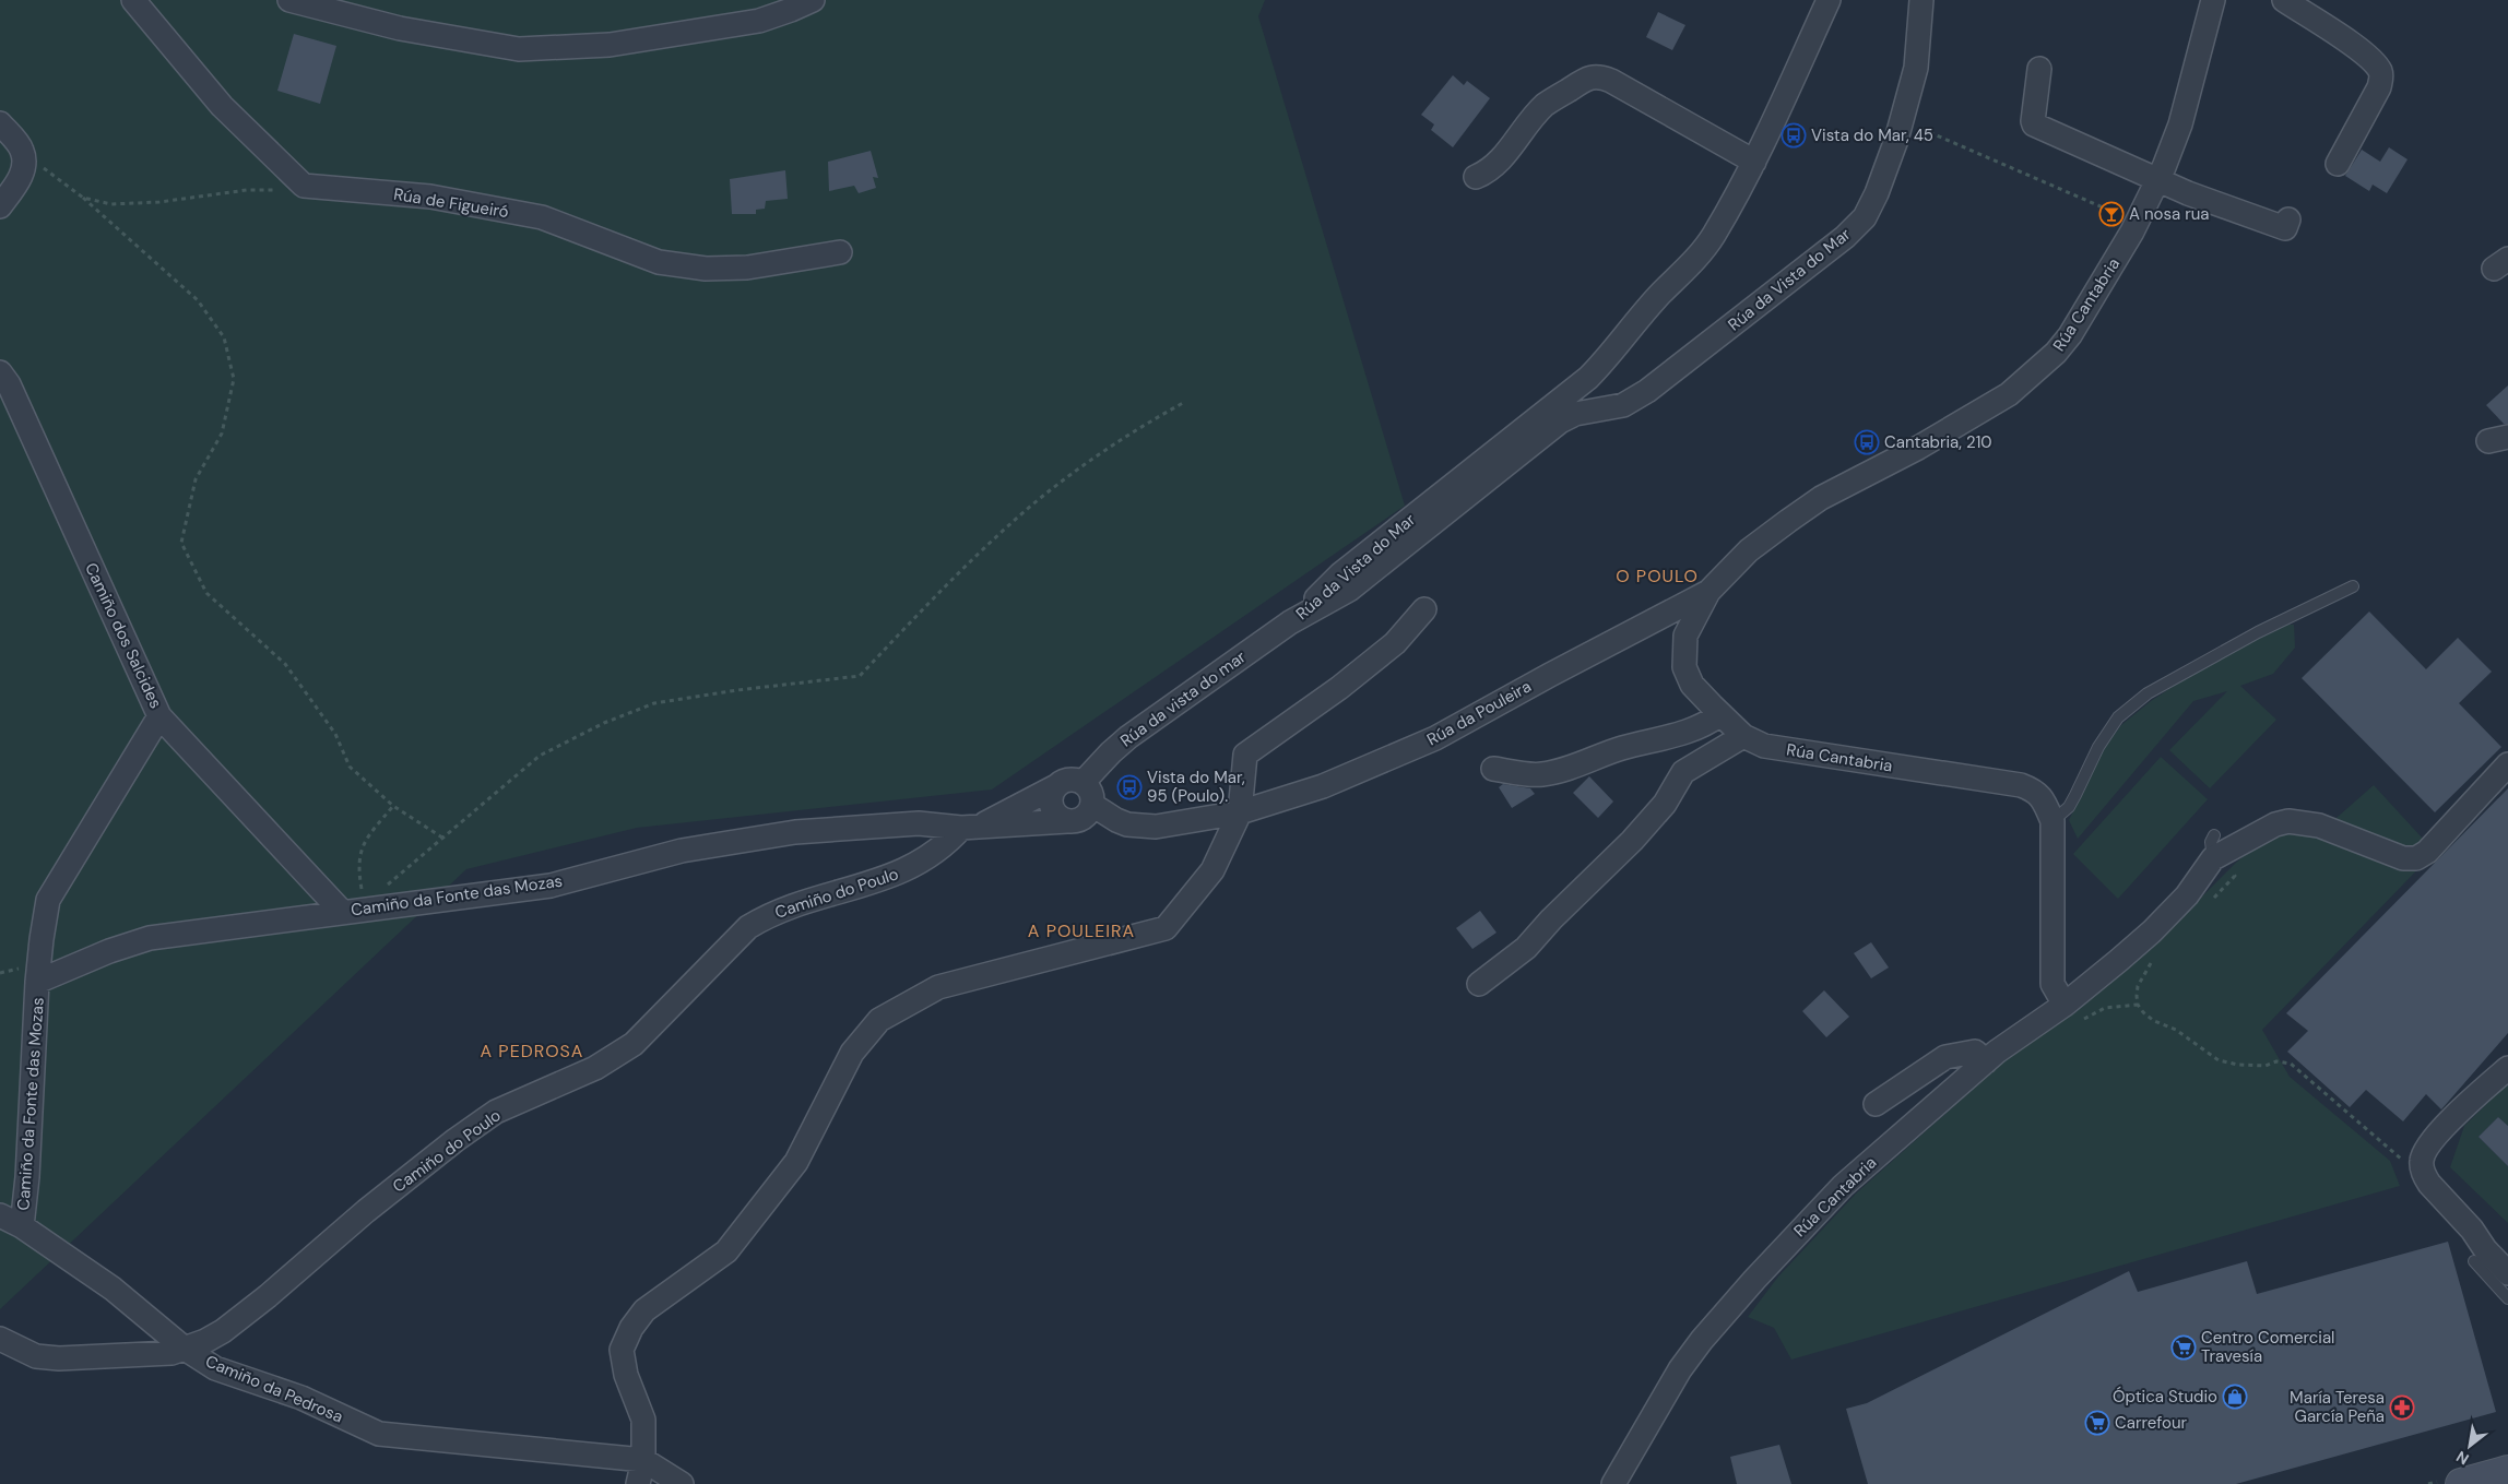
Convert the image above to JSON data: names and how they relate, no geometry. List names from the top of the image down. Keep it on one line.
{"streets":{"street":["Rúa de Figueiró","Rúa da Vista do Mar","Rúa Cantabria","Camiño dos Salcides","Rúa da vista do mar","Rúa da Pouleira","Camiño do Poulo","Camiño da Fonte das Mozas","Camiño da Pedrosa"]},"crossings":[["Rúa da Vista do Mar","Rúa da vista do mar"],["Rúa Cantabria","Rúa da Pouleira"],["Camiño dos Salcides","Camiño da Fonte das Mozas"],["Rúa da vista do mar","Rúa da Pouleira"],["Rúa da vista do mar","Camiño da Fonte das Mozas"],["Rúa da Pouleira","Camiño da Fonte das Mozas"],["Camiño do Poulo","Camiño da Fonte das Mozas"],["Camiño do Poulo","Camiño da Pedrosa"],["Camiño da Fonte das Mozas","Camiño da Pedrosa"]],"districts":["O POULO","A POULEIRA","A PEDROSA"],"places":{"bus stop":["Vista do Mar, 45","Cantabria, 210","Vista do Mar, 95 (Poulo)."],"bar":["A nosa rua"],"supermarket":["Centro Comercial Travesía","Carrefour"],"shop":["Óptica Studio"],"pharmacy":["María Teresa García Peña"]},"north":"bottom left"}
